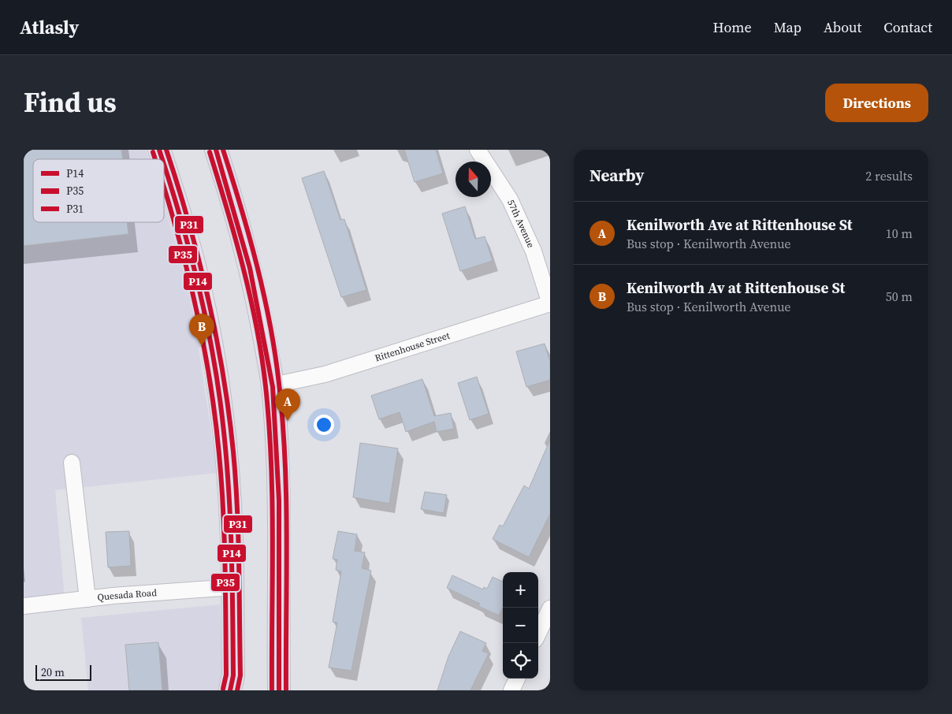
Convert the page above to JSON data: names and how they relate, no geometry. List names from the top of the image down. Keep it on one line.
{"streets":{"street":["57th Avenue","Rittenhouse Street","Quesada Road"]},"crossings":[["57th Avenue","Rittenhouse Street"]],"lines":["transit line P14","transit line P31","transit line P35"],"legend":["P14","P35","P31"],"scale_bar":"20 m","north":"top","page":{"header":"Atlasly","nav":["Home","Map","About","Contact"],"title":"Find us","buttons":"Directions","heading":["Nearby","2 results"],"list":[{"mark":"A","name":"Kenilworth Ave at Rittenhouse St","note":"Bus stop · Kenilworth Avenue","value":"10 m"},{"mark":"B","name":"Kenilworth Av at Rittenhouse St","note":"Bus stop · Kenilworth Avenue","value":"50 m"}],"pins":["B","A"],"map_buttons":["+","−"],"scale":"20 m"}}
